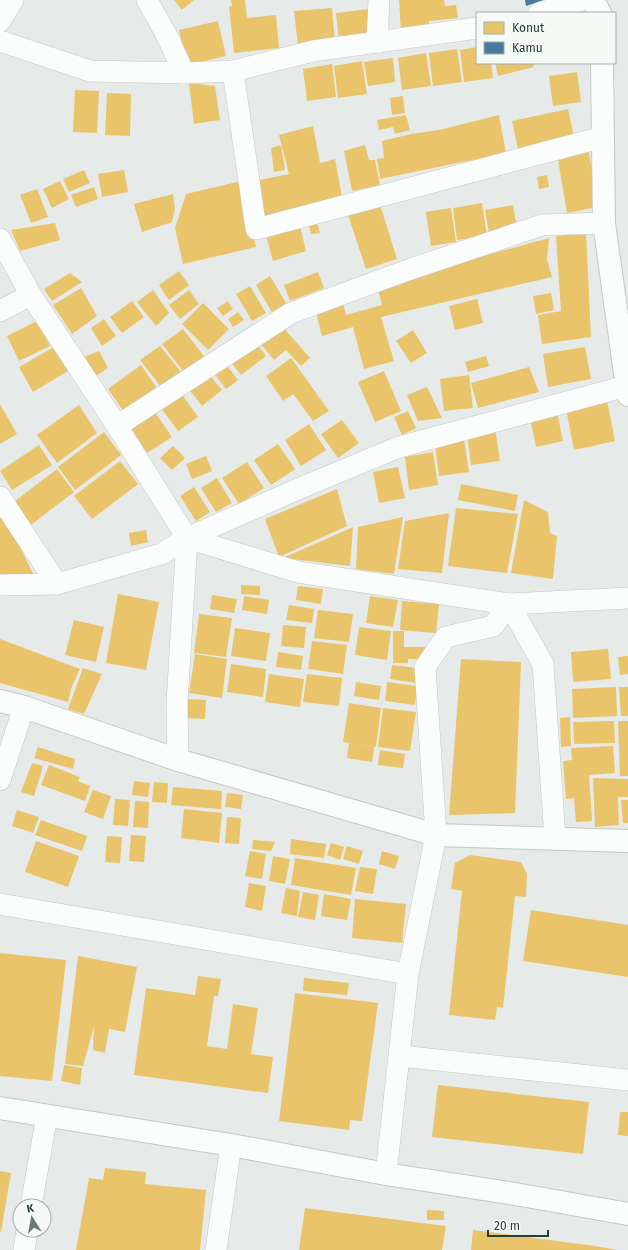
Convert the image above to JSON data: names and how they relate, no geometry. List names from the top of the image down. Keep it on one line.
{"legend":["Konut","Kamu"],"scale_bar":"20 m","north":"top"}
